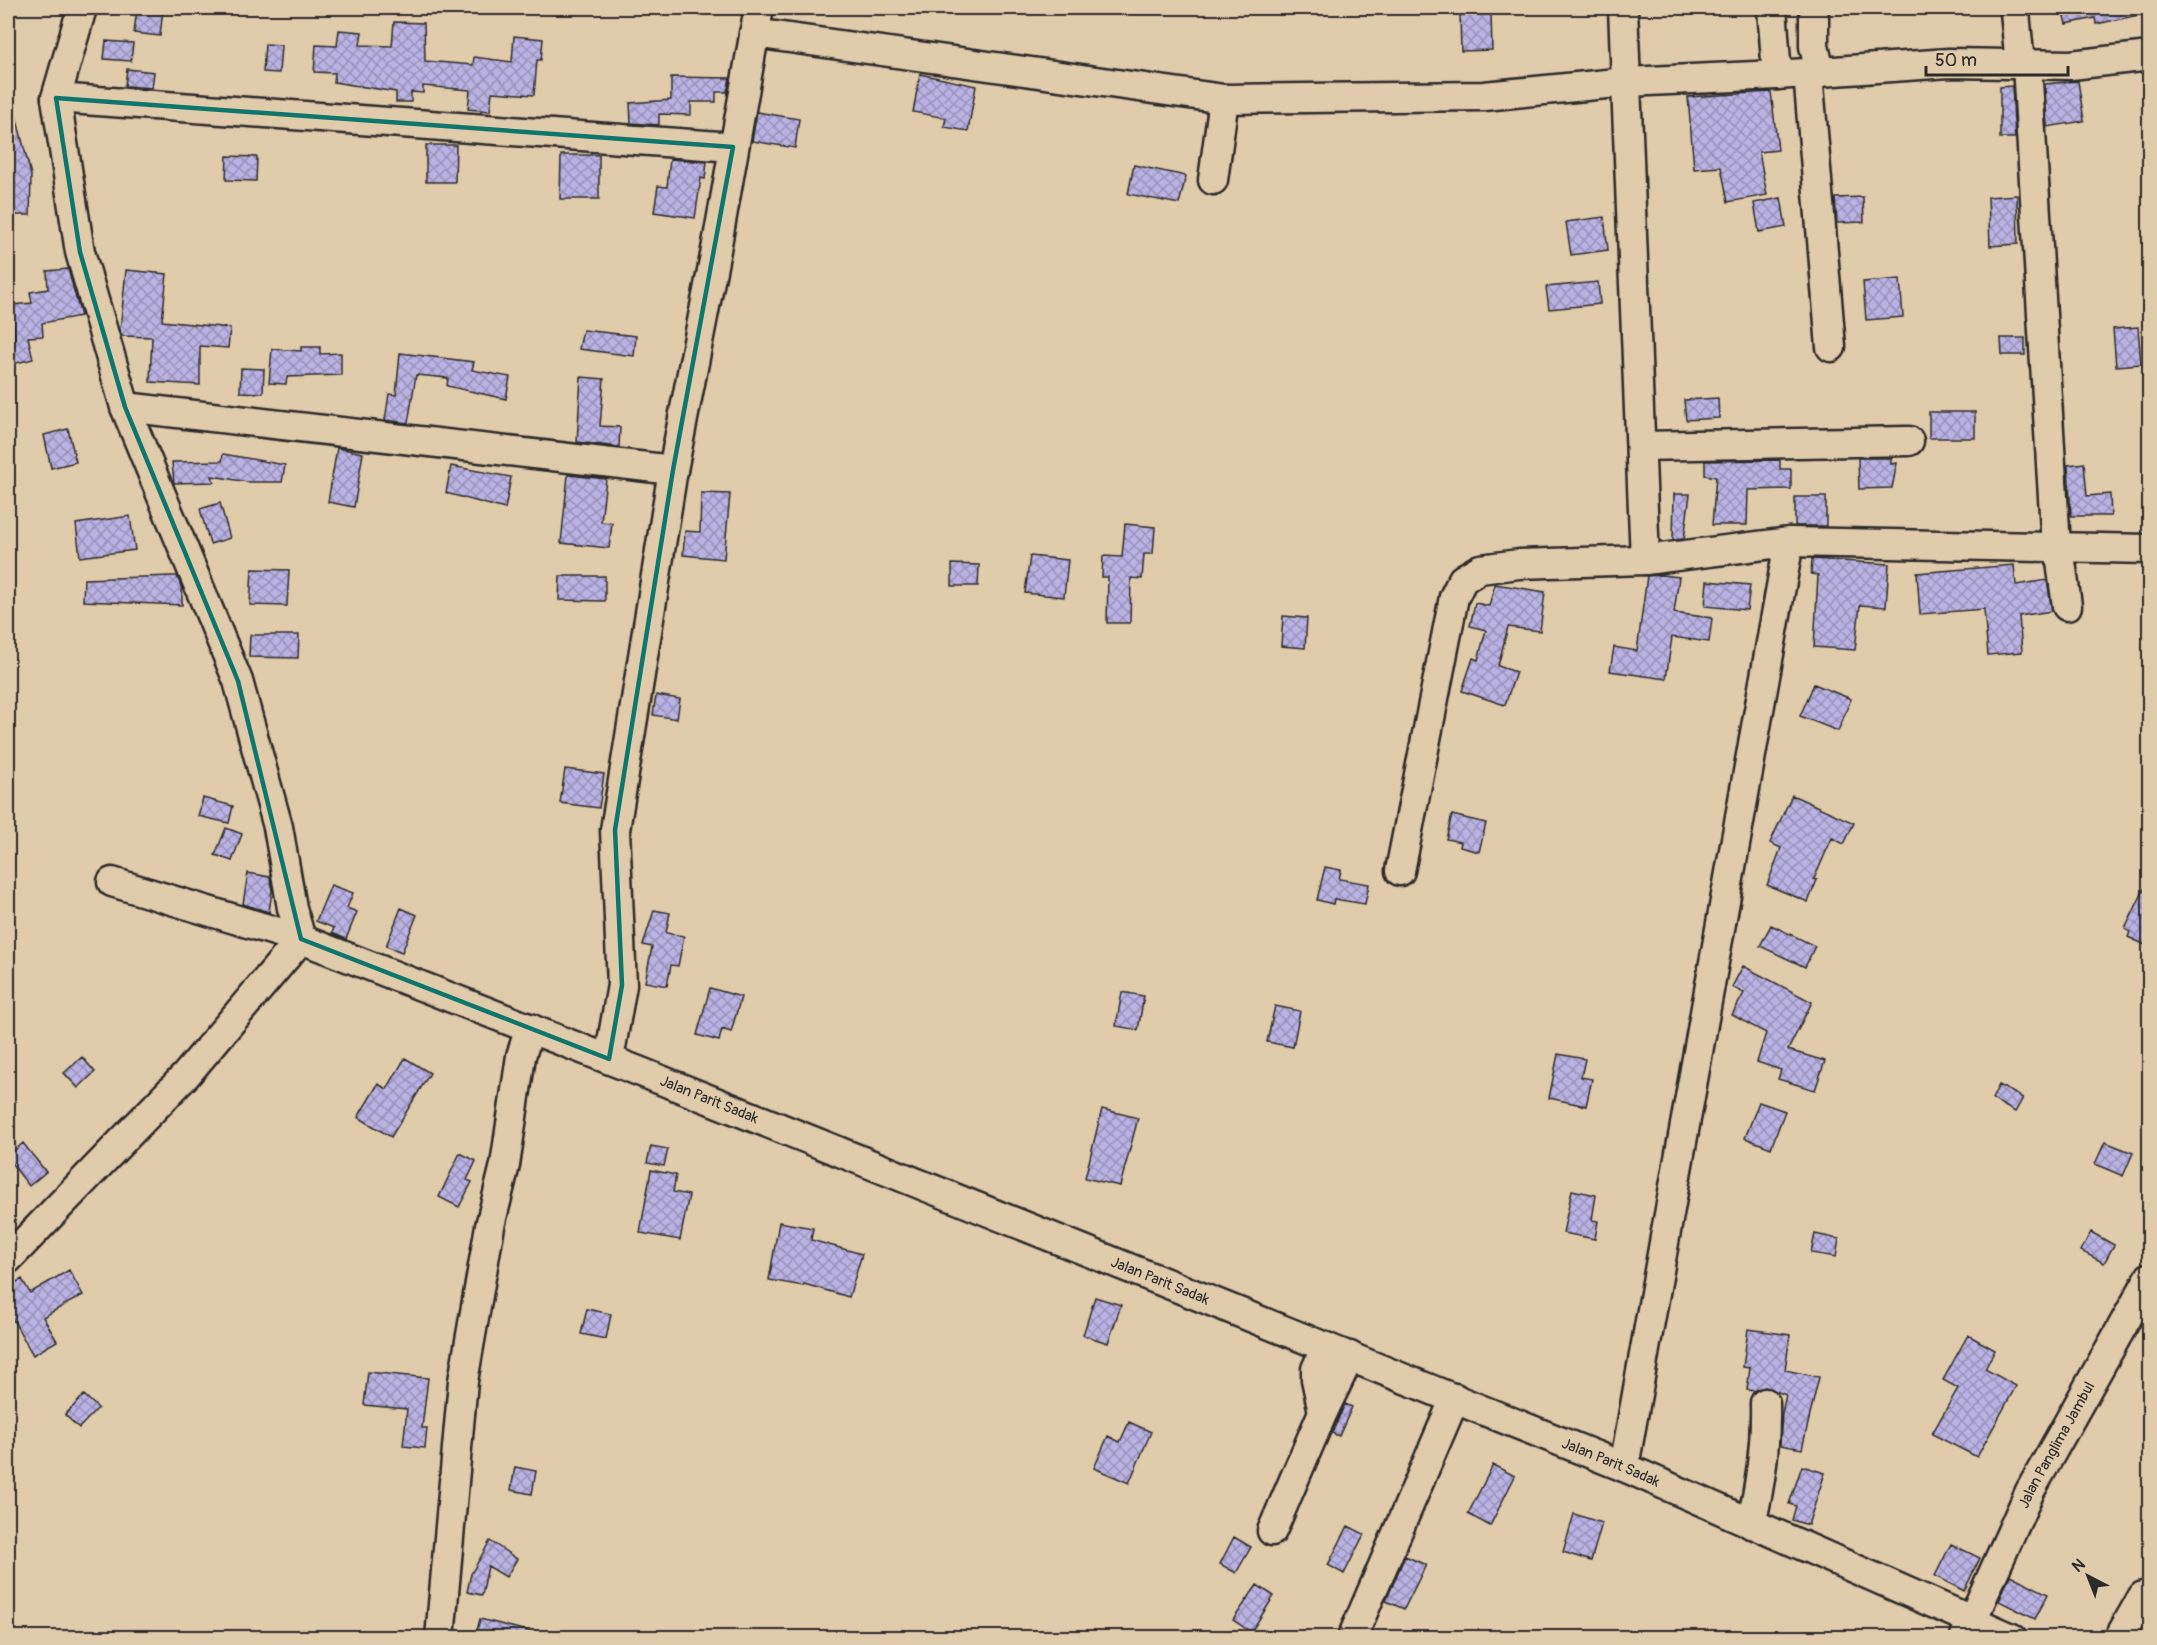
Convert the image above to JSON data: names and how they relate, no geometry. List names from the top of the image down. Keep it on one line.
{"streets":{"street":["Jalan Parit Sadak","Jalan Panglima Jambul"]},"crossings":[["Jalan Parit Sadak","Jalan Panglima Jambul"]],"scale_bar":"50 m","north":"top left"}
